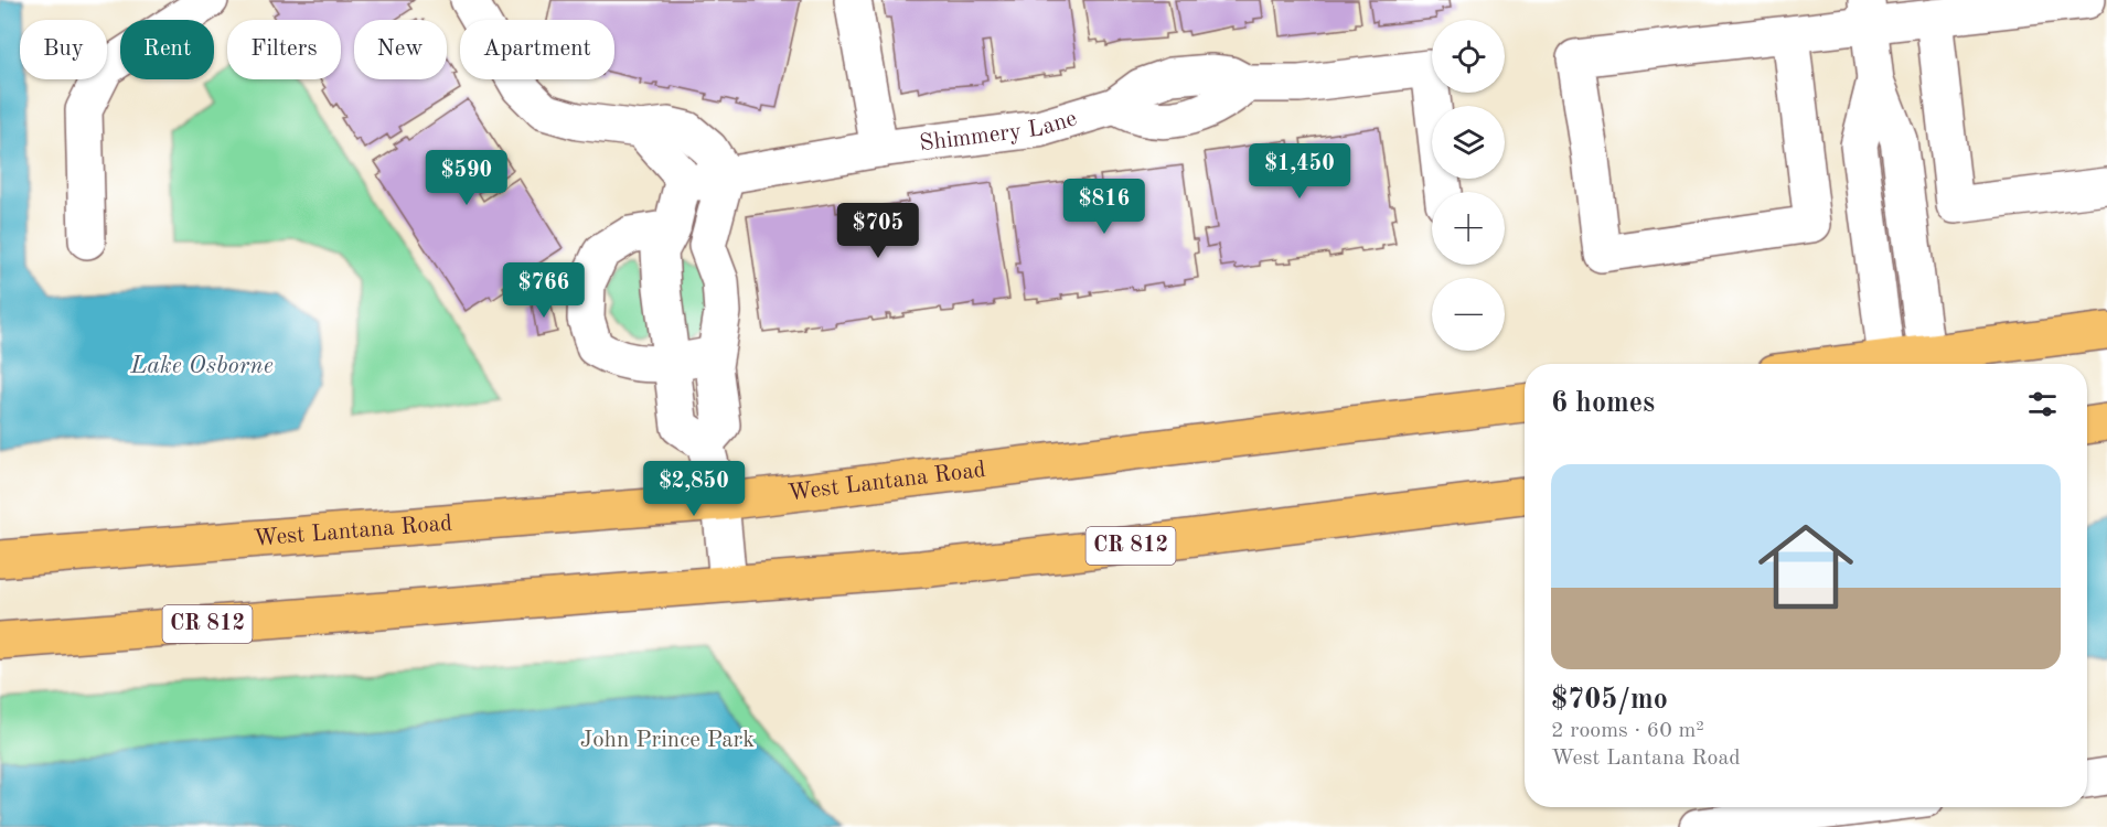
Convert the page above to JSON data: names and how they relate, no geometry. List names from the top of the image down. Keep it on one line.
{"streets":{"main road":["West Lantana Road","CR 812"],"street":["Shimmery Lane"]},"water":["Lake Osborne"],"parks":["John Prince Park"],"page":{"map_buttons":["+","−"],"chip":["Buy","Rent","Filters","New","Apartment"],"price":["$1,450","$590","$816","$705","$766","$2,850"],"heading":"6 homes","list":[{"name":"$705/mo","note":"2 rooms · 60 m² · West Lantana Road"}]}}
